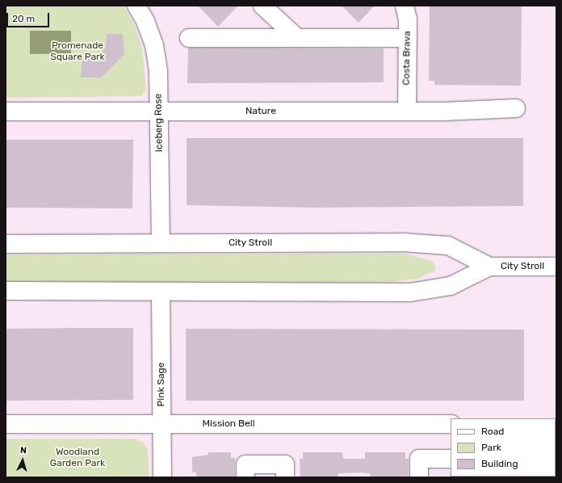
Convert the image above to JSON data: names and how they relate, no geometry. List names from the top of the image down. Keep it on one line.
{"streets":{"street":["Costa Brava","Nature","Iceberg Rose","City Stroll","Pink Sage","Mission Bell"]},"crossings":[["Costa Brava","Nature"],["Nature","Iceberg Rose"],["Iceberg Rose","City Stroll"],["City Stroll","Pink Sage"],["Pink Sage","Mission Bell"]],"parks":["Promenade Square Park","Woodland Garden Park"],"legend":["Road","Park","Building"],"scale_bar":"20 m","north":"top"}
